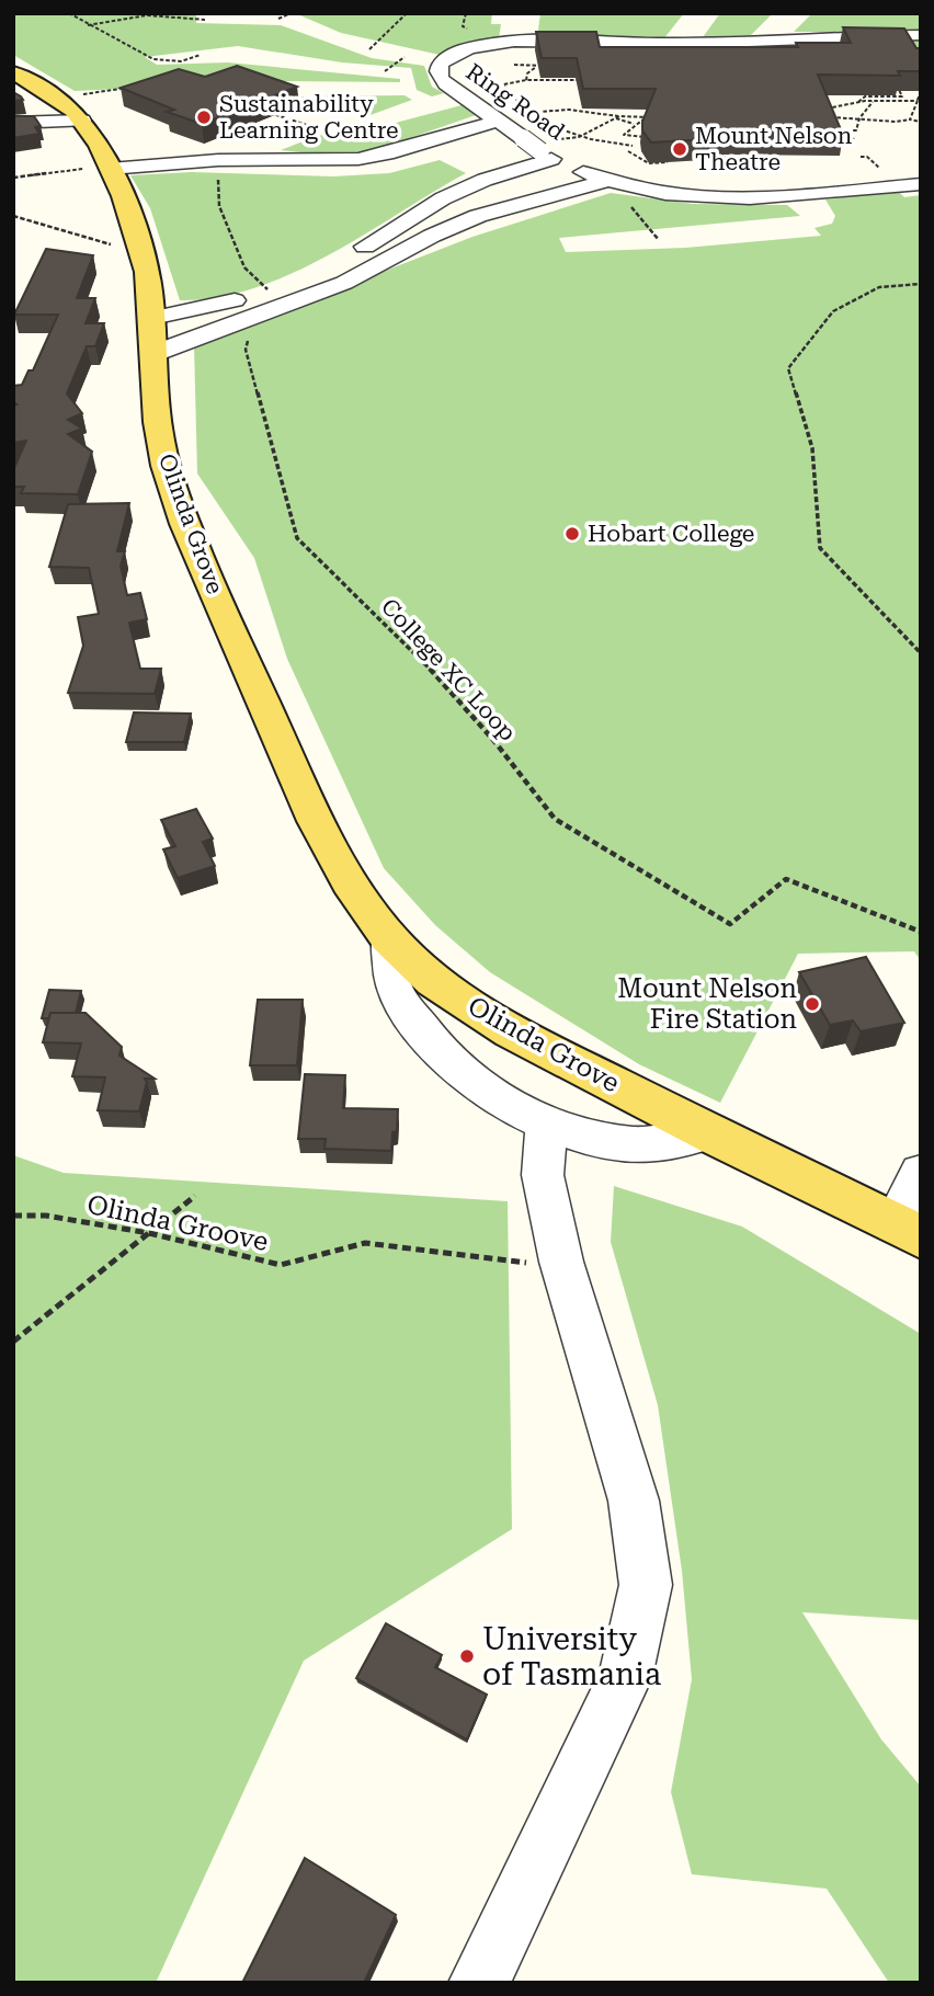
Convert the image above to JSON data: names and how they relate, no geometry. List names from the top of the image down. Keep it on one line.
{"streets":{"main road":["Olinda Grove"],"street":["Ring Road"],"path":["College XC Loop","Olinda Groove"]},"places":["Sustainability Learning Centre","Mount Nelson Theatre","Hobart College","Mount Nelson Fire Station","University of Tasmania"]}
